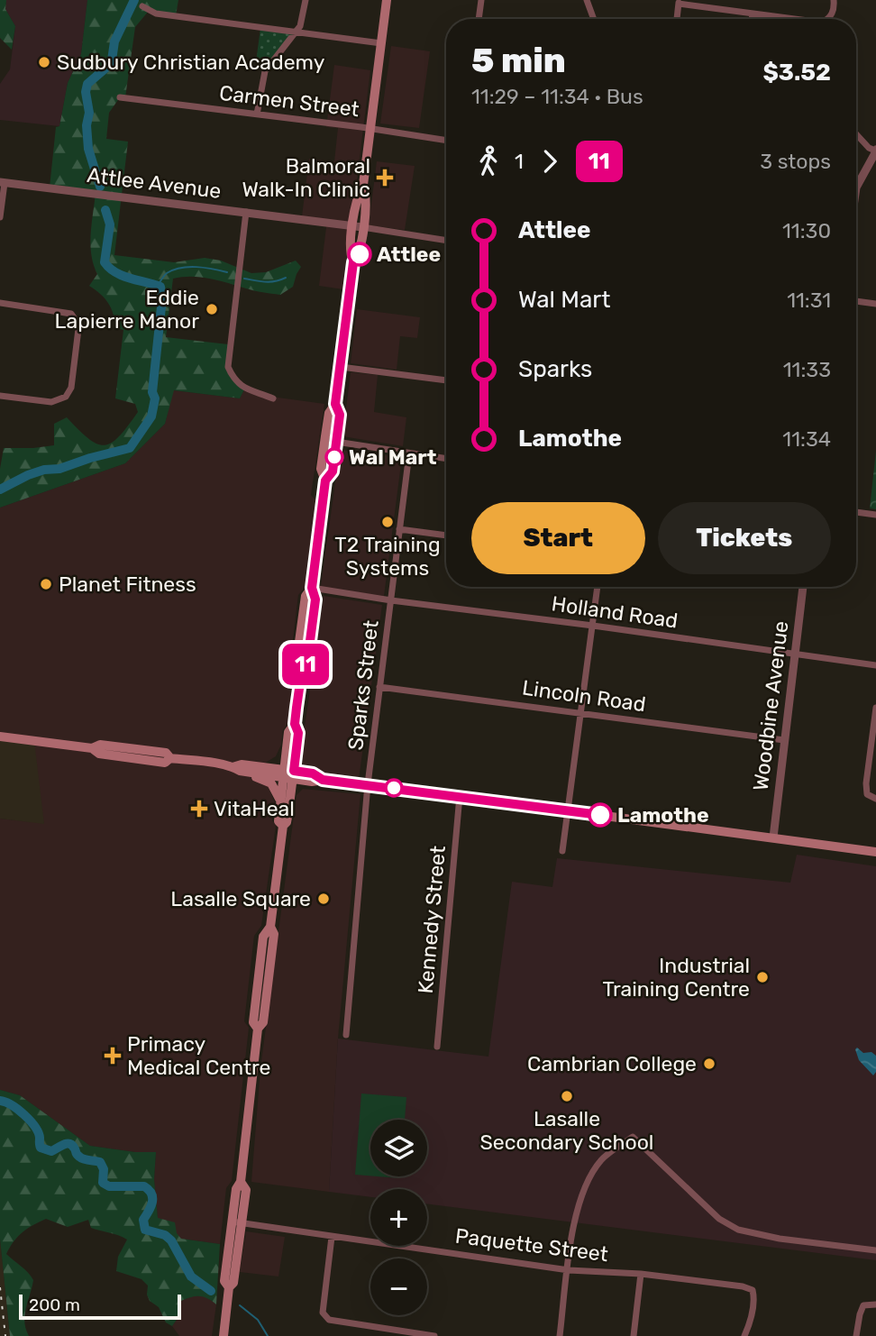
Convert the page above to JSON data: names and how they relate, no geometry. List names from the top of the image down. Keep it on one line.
{"streets":{"street":["Carmen Street","Attlee Avenue","Holland Road","Sparks Street","Lincoln Road","Woodbine Avenue","Kennedy Street","Paquette Street"]},"crossings":[["Holland Road","Sparks Street"],["Holland Road","Woodbine Avenue"],["Sparks Street","Lincoln Road"],["Lincoln Road","Woodbine Avenue"]],"places":{"other":["Sudbury Christian Academy","Attlee","Eddie Lapierre Manor","Wal Mart","T2 Training Systems","Planet Fitness","Lamothe","Lasalle Square","Industrial Training Centre","Cambrian College","Lasalle Secondary School"],"health":["Balmoral Walk-In Clinic","VitaHeal","Primacy Medical Centre"]},"lines":["bus line 11"],"scale_bar":"200 m","page":{"on_map":"11","heading":["5 min","11:29 – 11:34 · Bus","$3.52"],"legs":["1","11","3 stops"],"list":[{"name":"Attlee","value":"11:30"},{"name":"Wal Mart","value":"11:31"},{"name":"Sparks","value":"11:33"},{"name":"Lamothe","value":"11:34"}],"buttons":["Start","Tickets"],"map_buttons":["+","−"],"scale":"200 m"}}
